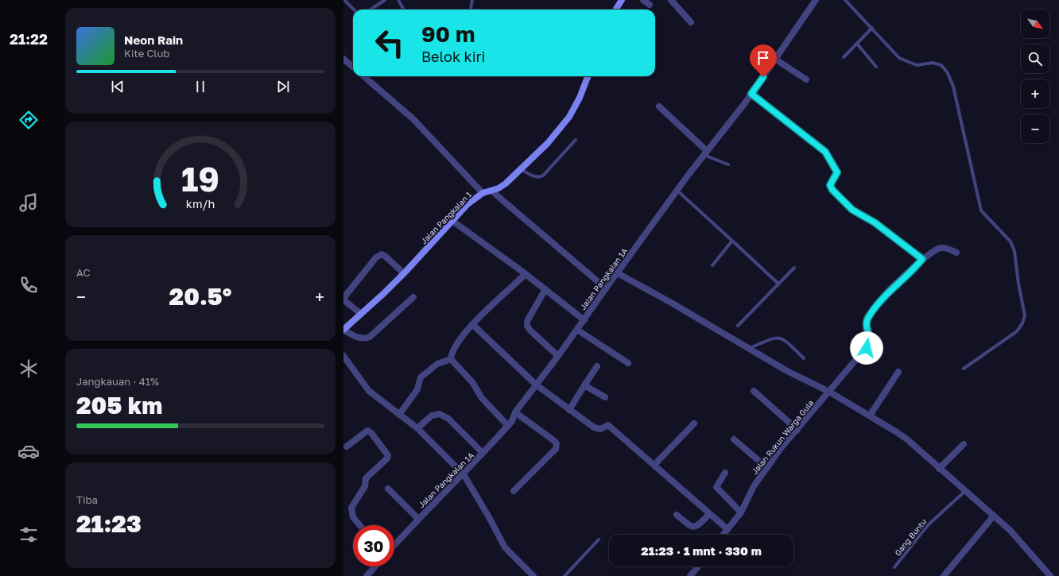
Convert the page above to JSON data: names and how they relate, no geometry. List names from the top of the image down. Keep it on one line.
{"streets":{"main road":["Jalan Pangkalan 1"],"street":["Jalan Pangkalan 1A","Jalan Rukun Warga Gula"],"lane":["Gang Buntu"]},"north":"bottom right","page":{"tabs":"21:22","map_buttons":["+","−"],"turn":["90 m","Belok kiri"],"song":["Neon Rain","Kite Club"],"tile":["AC",["Jangkauan · 41%","205 km"],["Tiba","21:23"]],"heat":["−","20.5°","+"],"limit":"30","trip":"21:23 · 1 mnt · 330 m","gauge":["19","km/h"]}}
